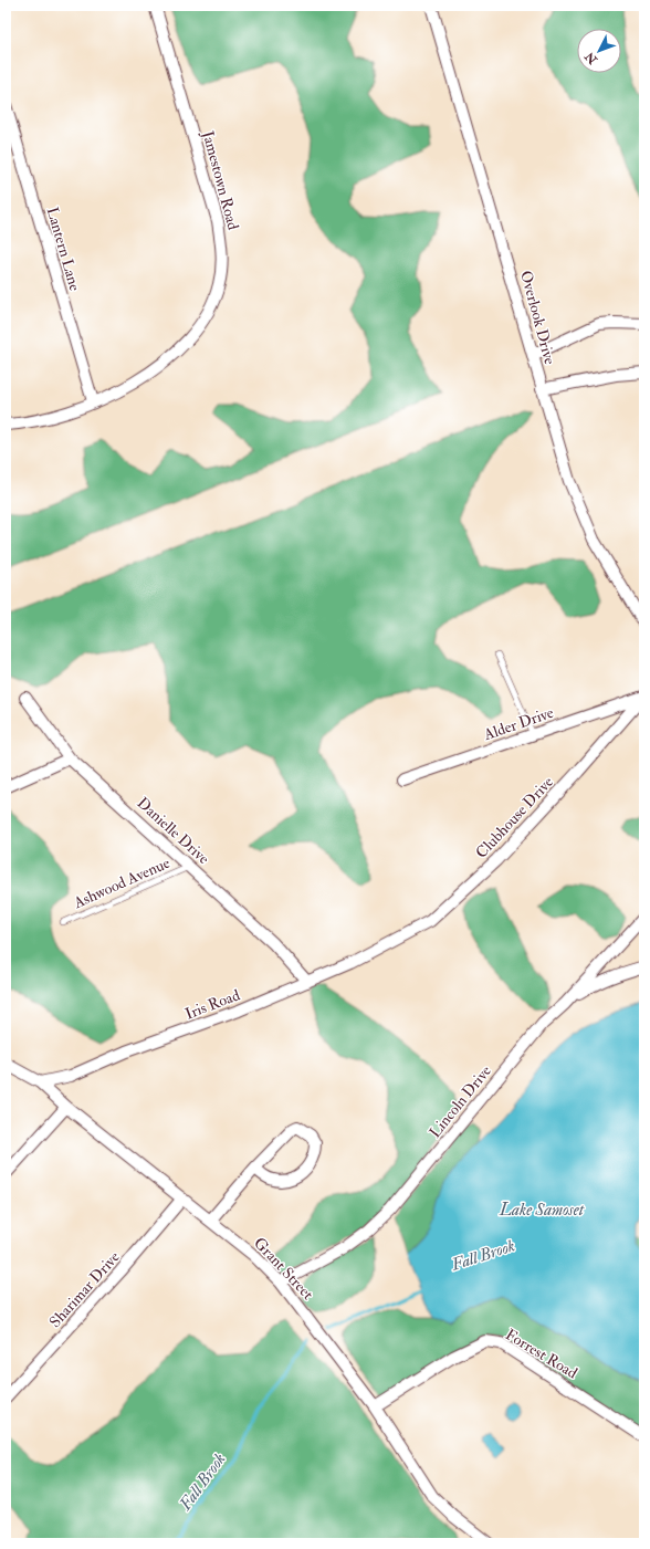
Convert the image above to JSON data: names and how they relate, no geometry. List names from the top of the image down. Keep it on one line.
{"streets":{"street":["Jamestown Road","Lantern Lane","Overlook Drive","Alder Drive","Clubhouse Drive","Danielle Drive","Iris Road","Lincoln Drive","Grant Street","Sharimar Drive","Forrest Road"],"lane":["Ashwood Avenue"]},"crossings":[["Jamestown Road","Lantern Lane"],["Alder Drive","Clubhouse Drive"],["Clubhouse Drive","Iris Road"],["Danielle Drive","Ashwood Avenue"],["Danielle Drive","Iris Road"],["Iris Road","Grant Street"],["Lincoln Drive","Grant Street"],["Grant Street","Sharimar Drive"],["Grant Street","Forrest Road"]],"water":["Lake Samoset","Fall Brook"],"north":"bottom left"}
